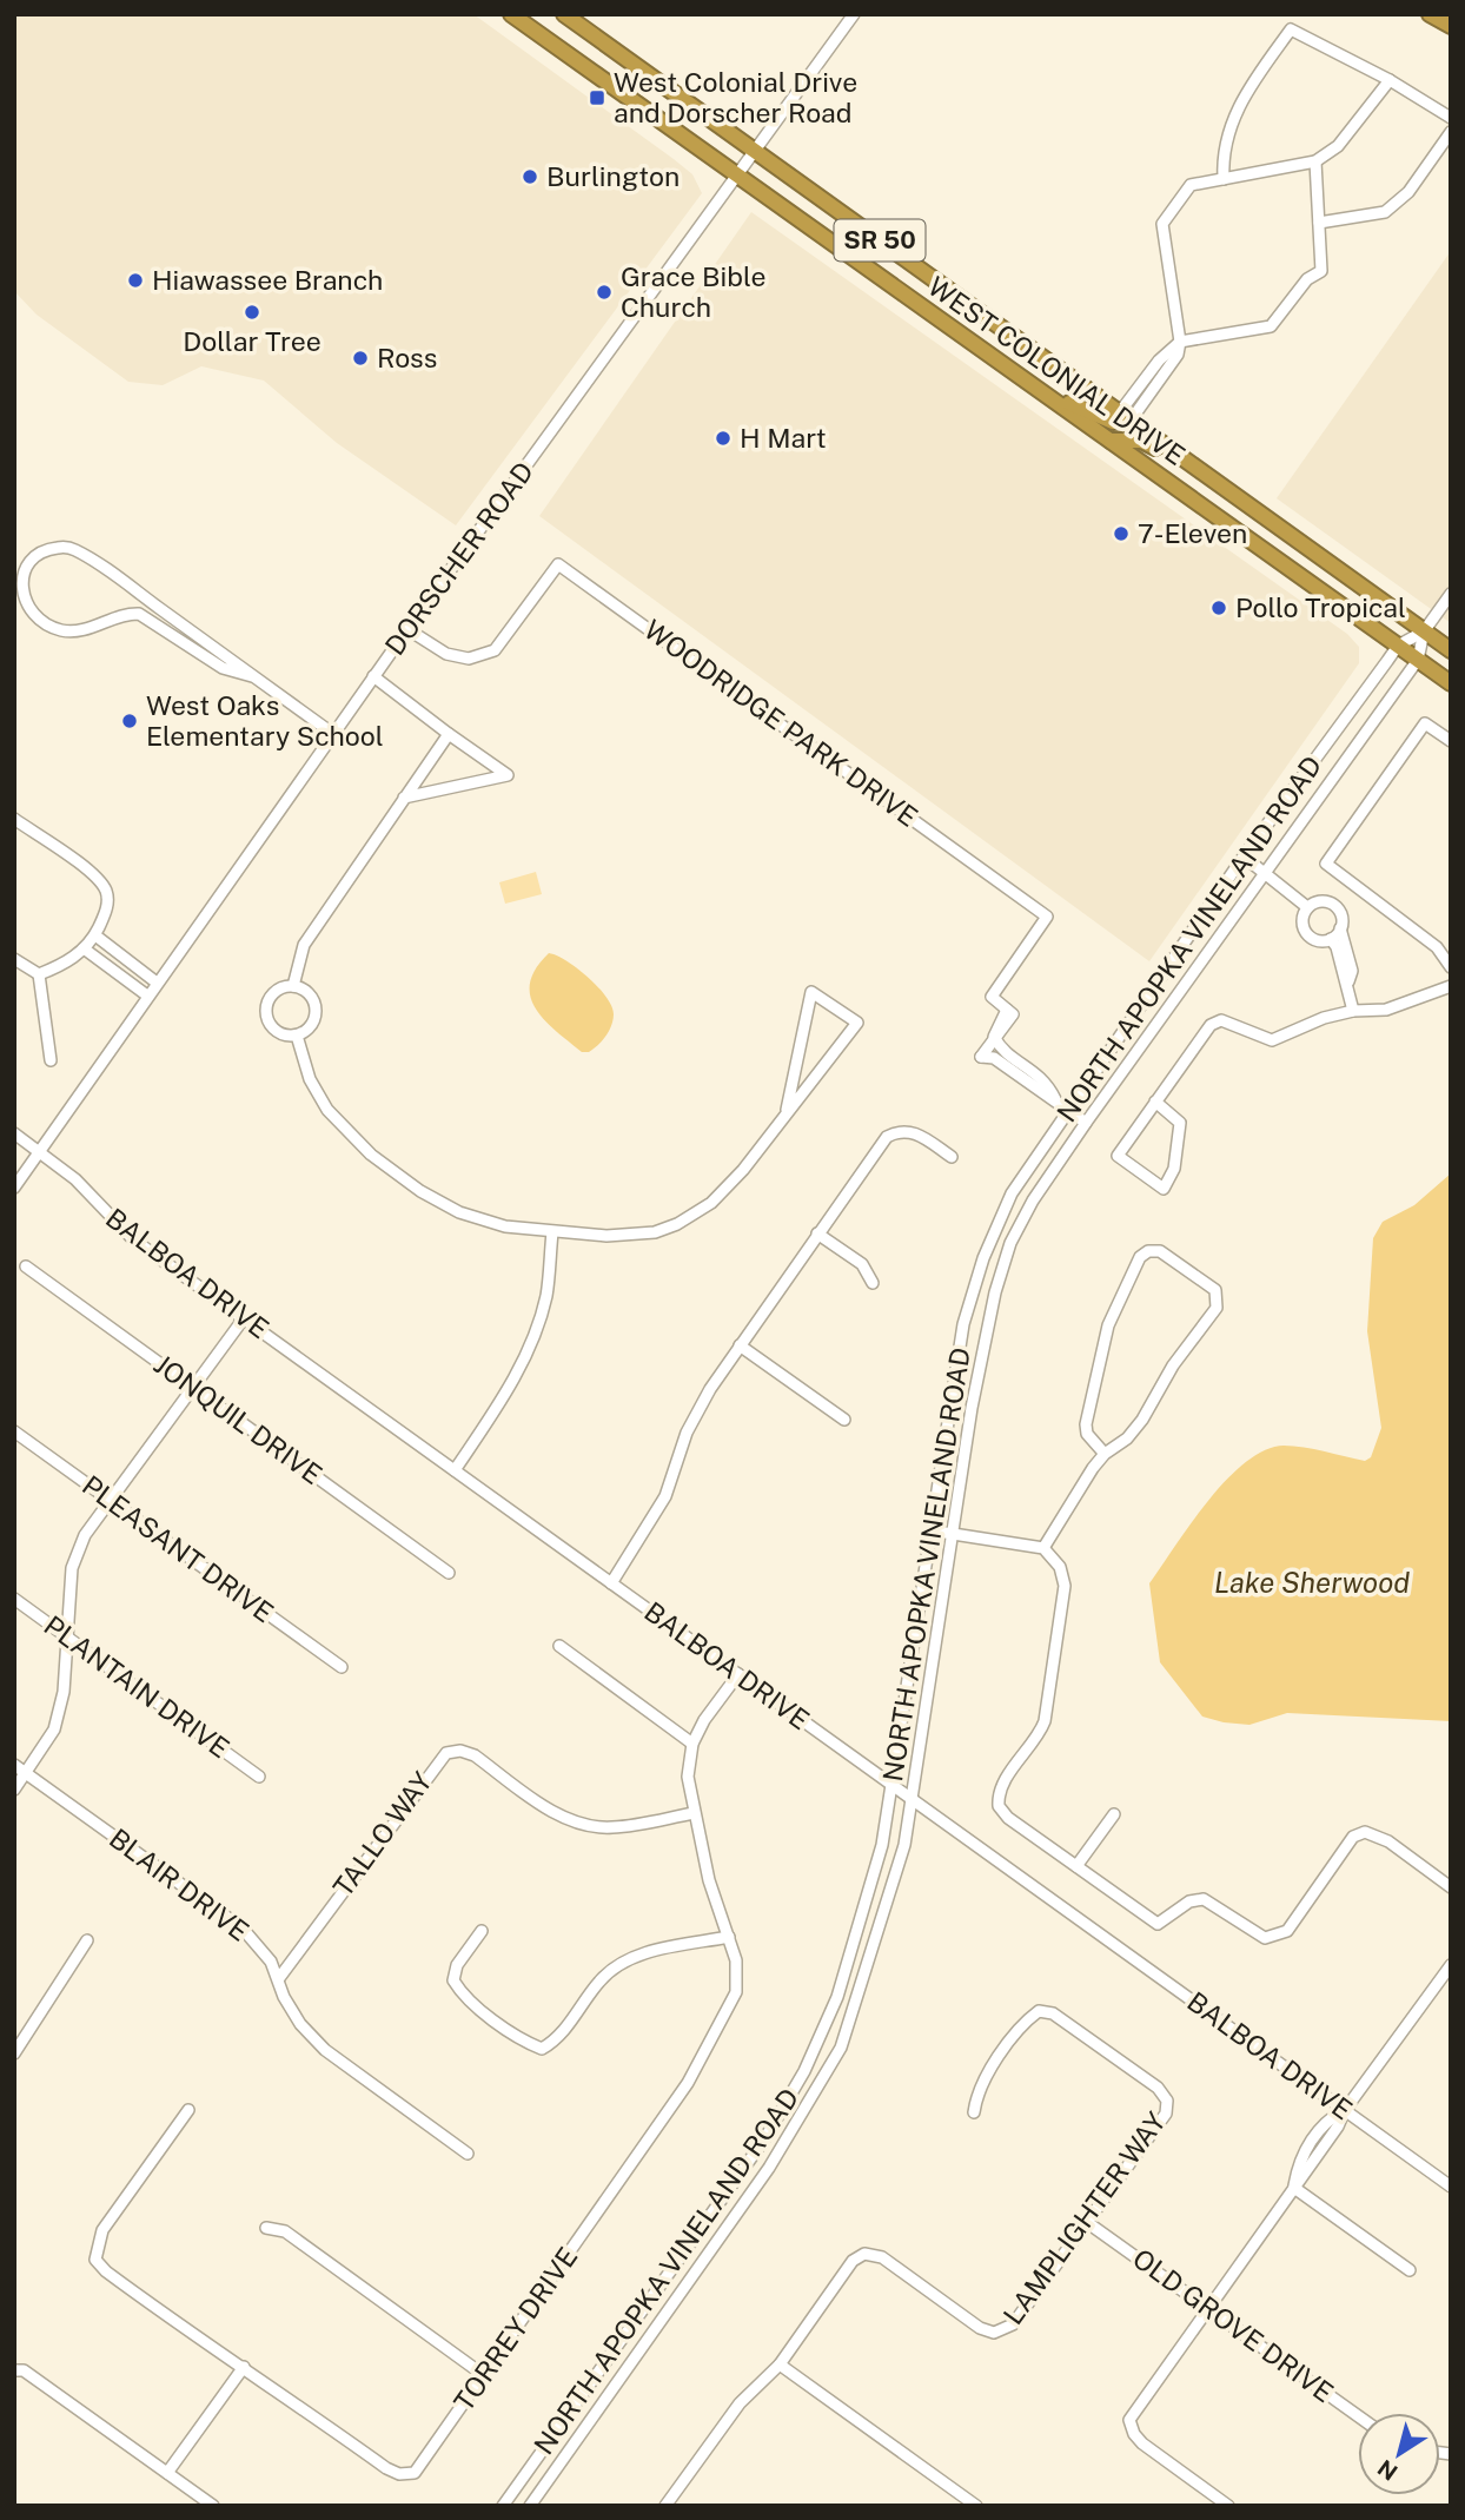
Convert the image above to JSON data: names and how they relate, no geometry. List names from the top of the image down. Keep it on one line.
{"streets":{"highway":["SR 50","WEST COLONIAL DRIVE"],"street":["DORSCHER ROAD","WOODRIDGE PARK DRIVE","NORTH APOPKA VINELAND ROAD","BALBOA DRIVE","JONQUIL DRIVE","PLEASANT DRIVE","PLANTAIN DRIVE","TALLO WAY","BLAIR DRIVE","LAMPLIGHTER WAY","OLD GROVE DRIVE","TORREY DRIVE"]},"crossings":[["WEST COLONIAL DRIVE","DORSCHER ROAD"],["WEST COLONIAL DRIVE","NORTH APOPKA VINELAND ROAD"],["DORSCHER ROAD","WOODRIDGE PARK DRIVE"],["DORSCHER ROAD","BALBOA DRIVE"],["WOODRIDGE PARK DRIVE","NORTH APOPKA VINELAND ROAD"],["NORTH APOPKA VINELAND ROAD","BALBOA DRIVE"],["TALLO WAY","BLAIR DRIVE"],["TALLO WAY","TORREY DRIVE"],["LAMPLIGHTER WAY","OLD GROVE DRIVE"]],"water":["Lake Sherwood"],"places":{"transit":["West Colonial Drive and Dorscher Road"],"other":["Burlington","Hiawassee Branch","Grace Bible Church","Dollar Tree","Ross","H Mart","7-Eleven","Pollo Tropical","West Oaks Elementary School"]},"north":"bottom left"}
